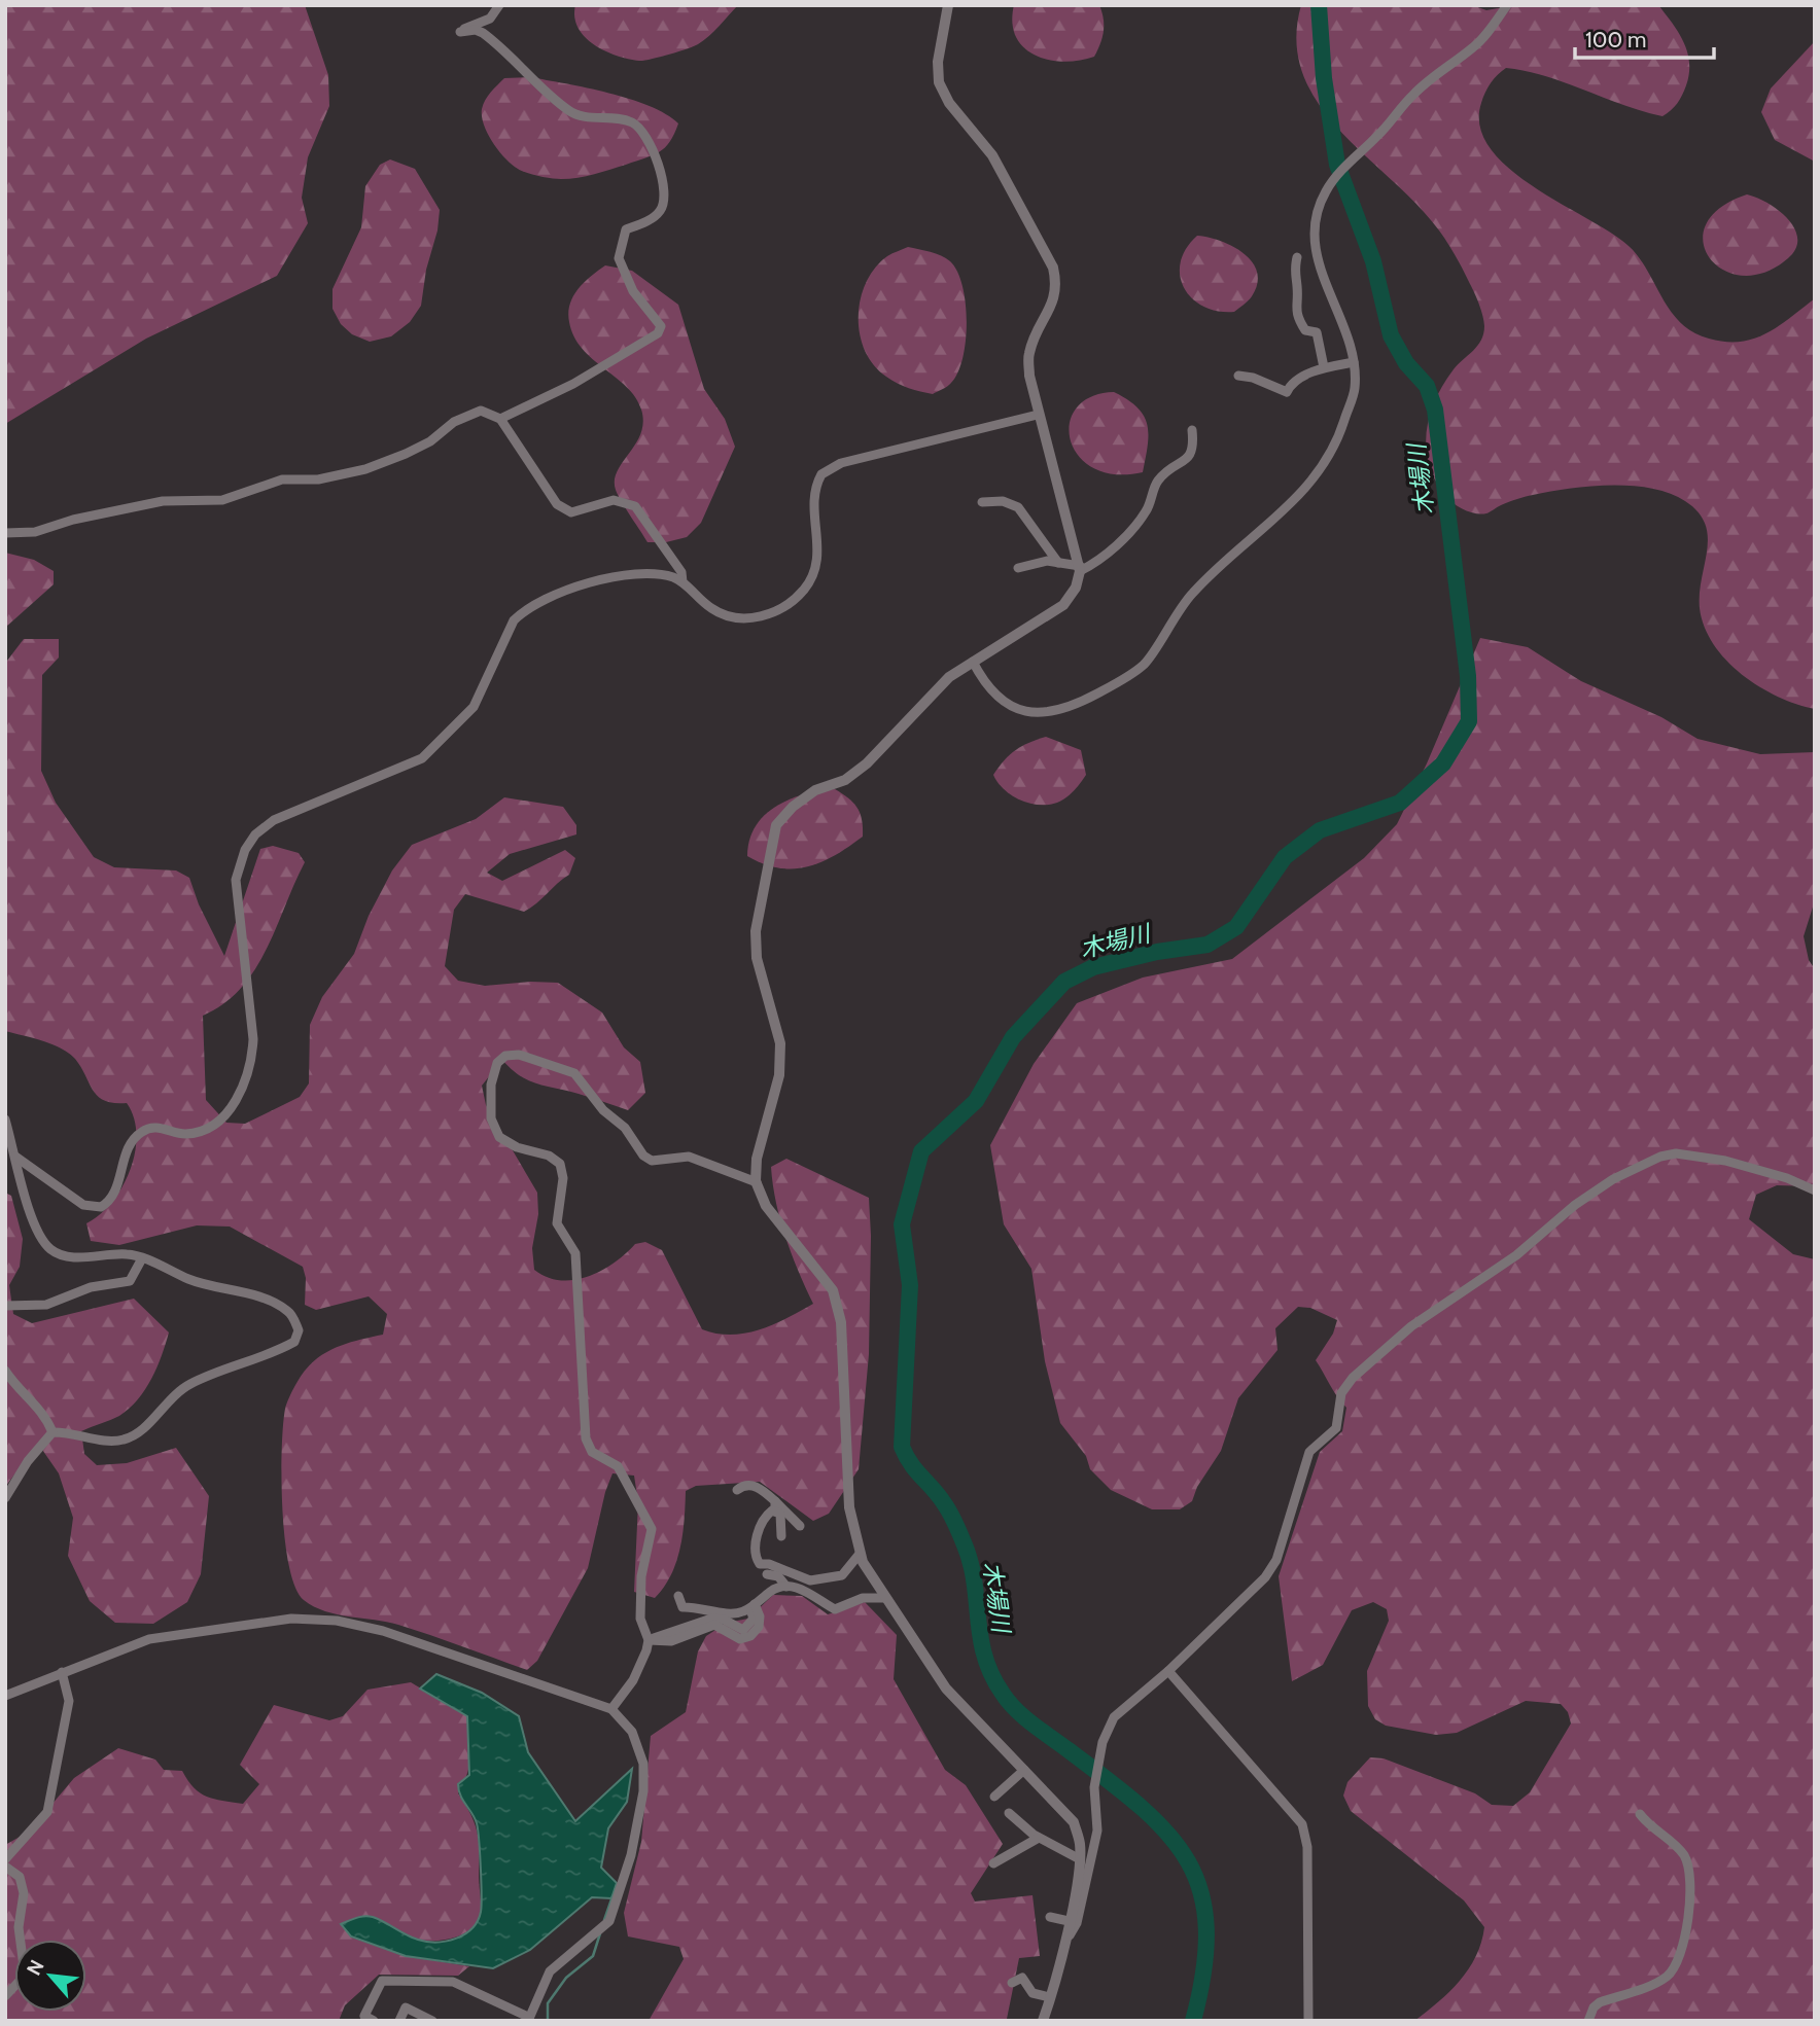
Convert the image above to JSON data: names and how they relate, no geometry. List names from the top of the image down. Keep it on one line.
{"water":["木場川"],"scale_bar":"100 m","north":"top left"}
